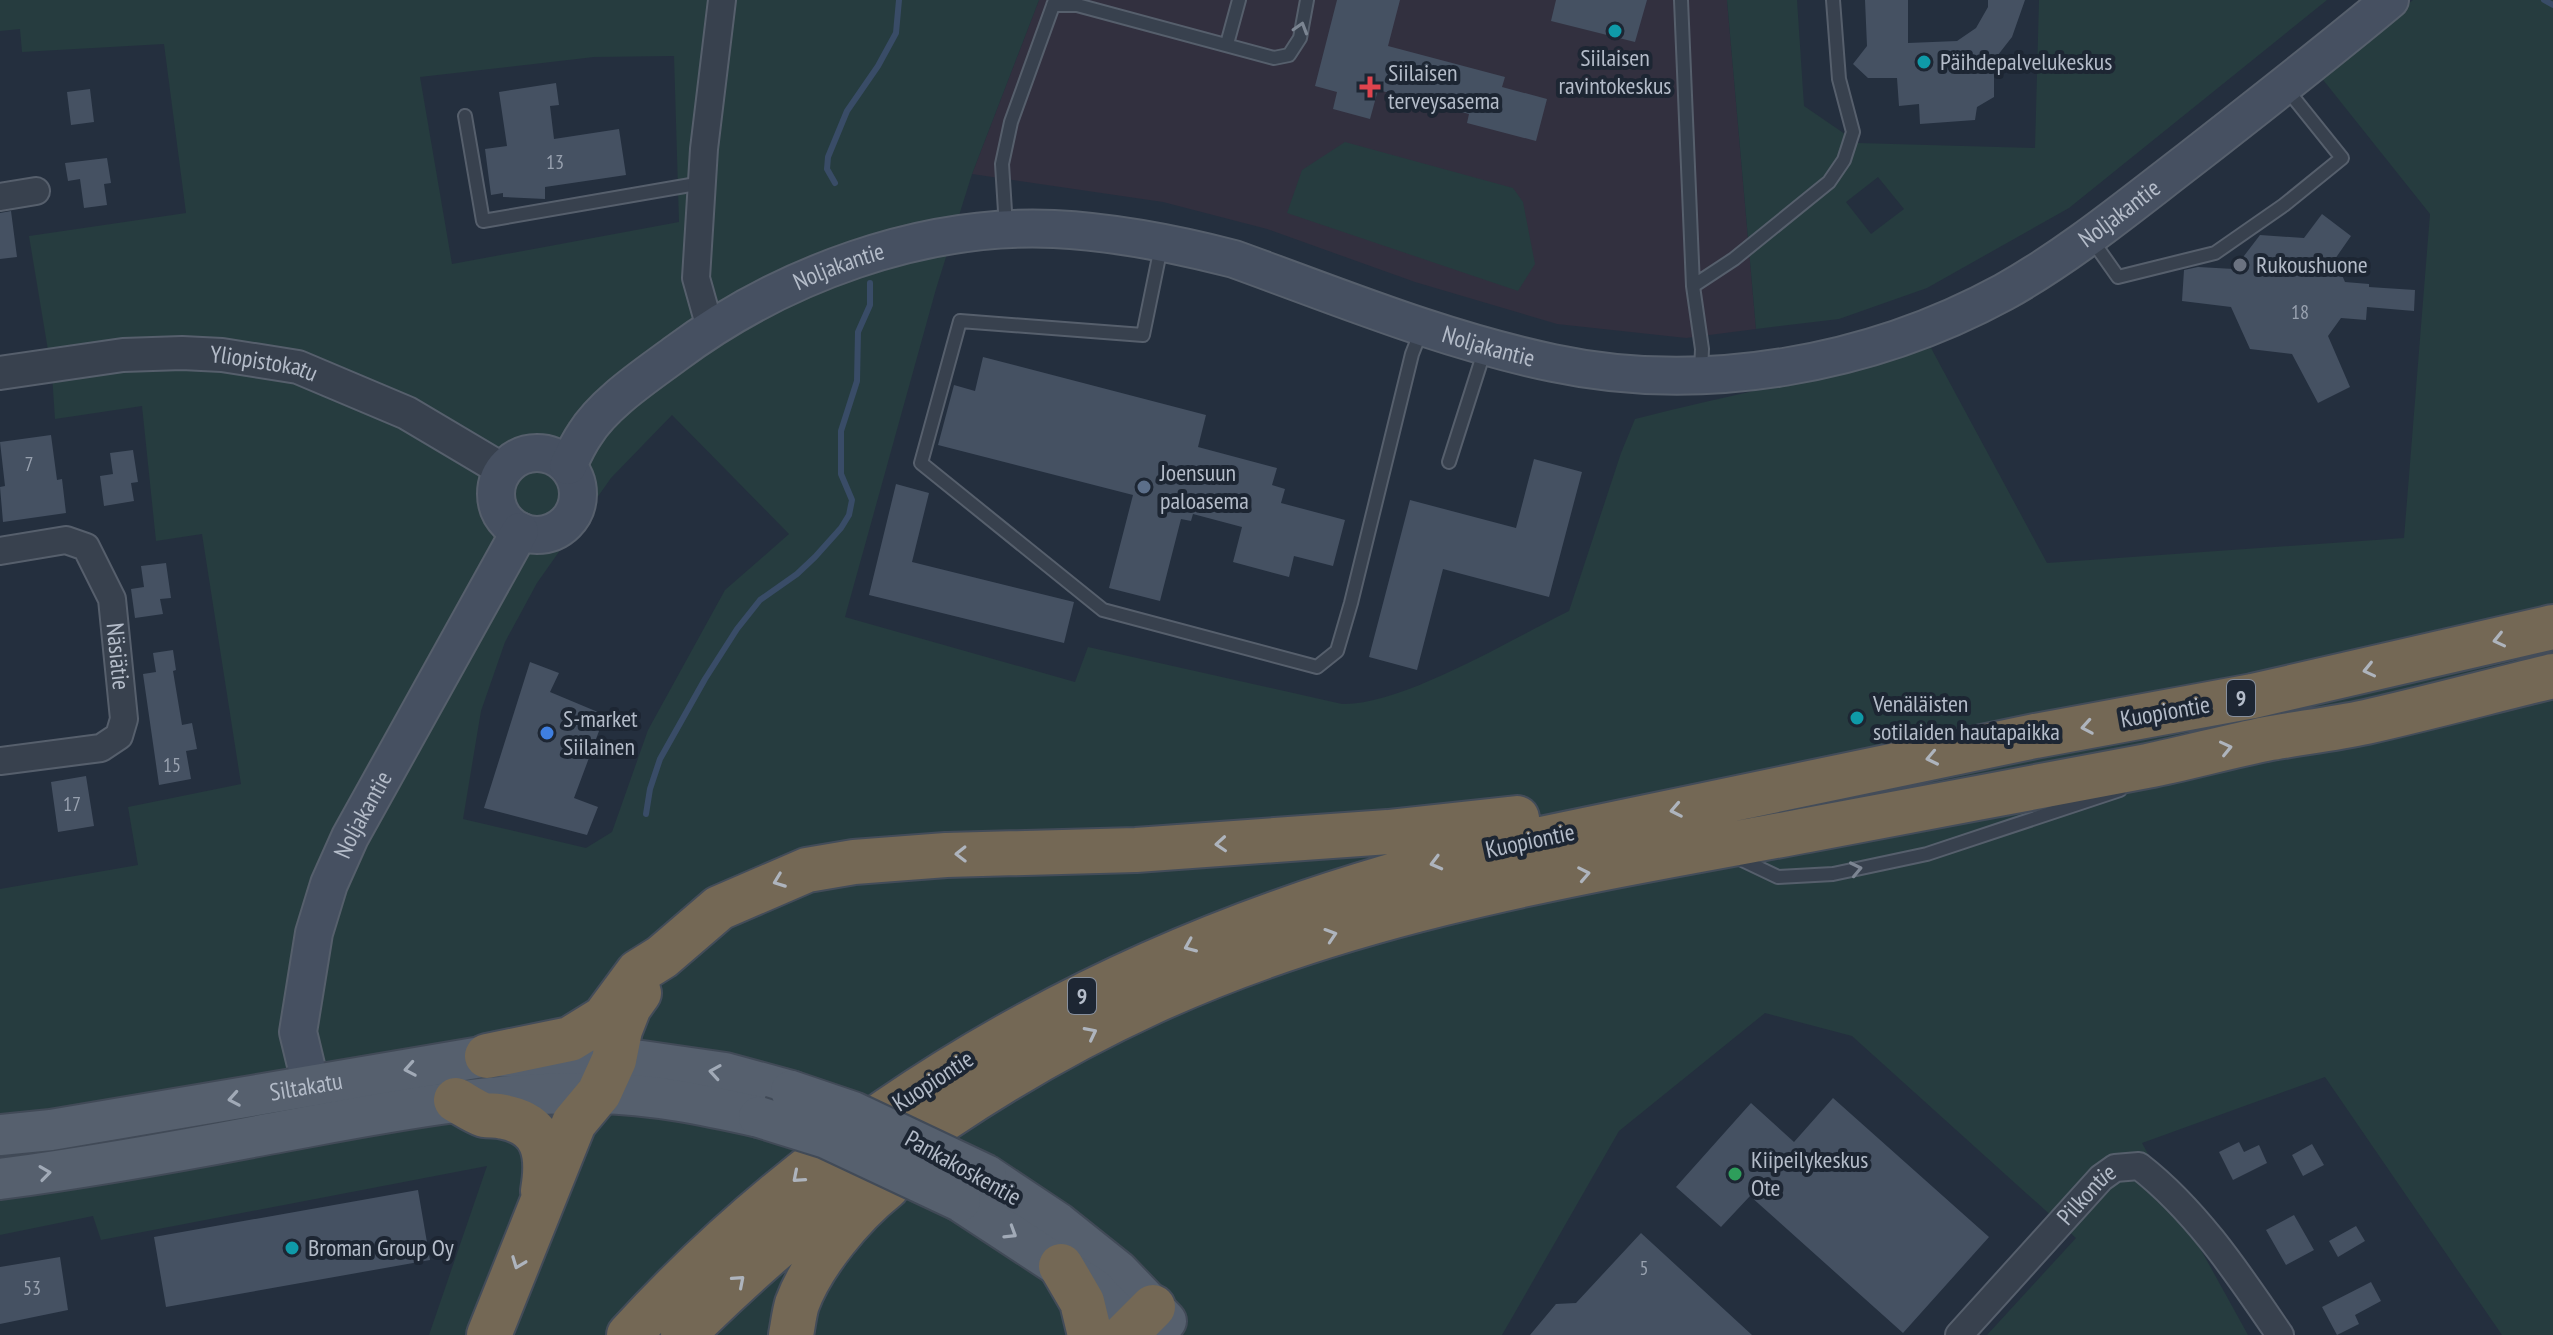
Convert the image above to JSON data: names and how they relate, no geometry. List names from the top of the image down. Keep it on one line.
{"streets":{"highway":["9","Kuopiontie"],"main road":["Noljakantie","Siltakatu","Pankakoskentie"],"street":["Yliopistokatu","Näsiätie","Pilkontie"]},"crossings":[["Noljakantie","Yliopistokatu"],["Noljakantie","Siltakatu"],["Siltakatu","Pankakoskentie"]],"places":{"other":["Siilaisen ravintokeskus","Päihdepalvelukeskus","Rukoushuone","Joensuun paloasema","Venäläisten sotilaiden hautapaikka","S-market Siilainen","Kiipeilykeskus Ote","Broman Group Oy"],"health":["Siilaisen terveysasema"]},"house_numbers":["13","18","7","15","17","5","53"]}
